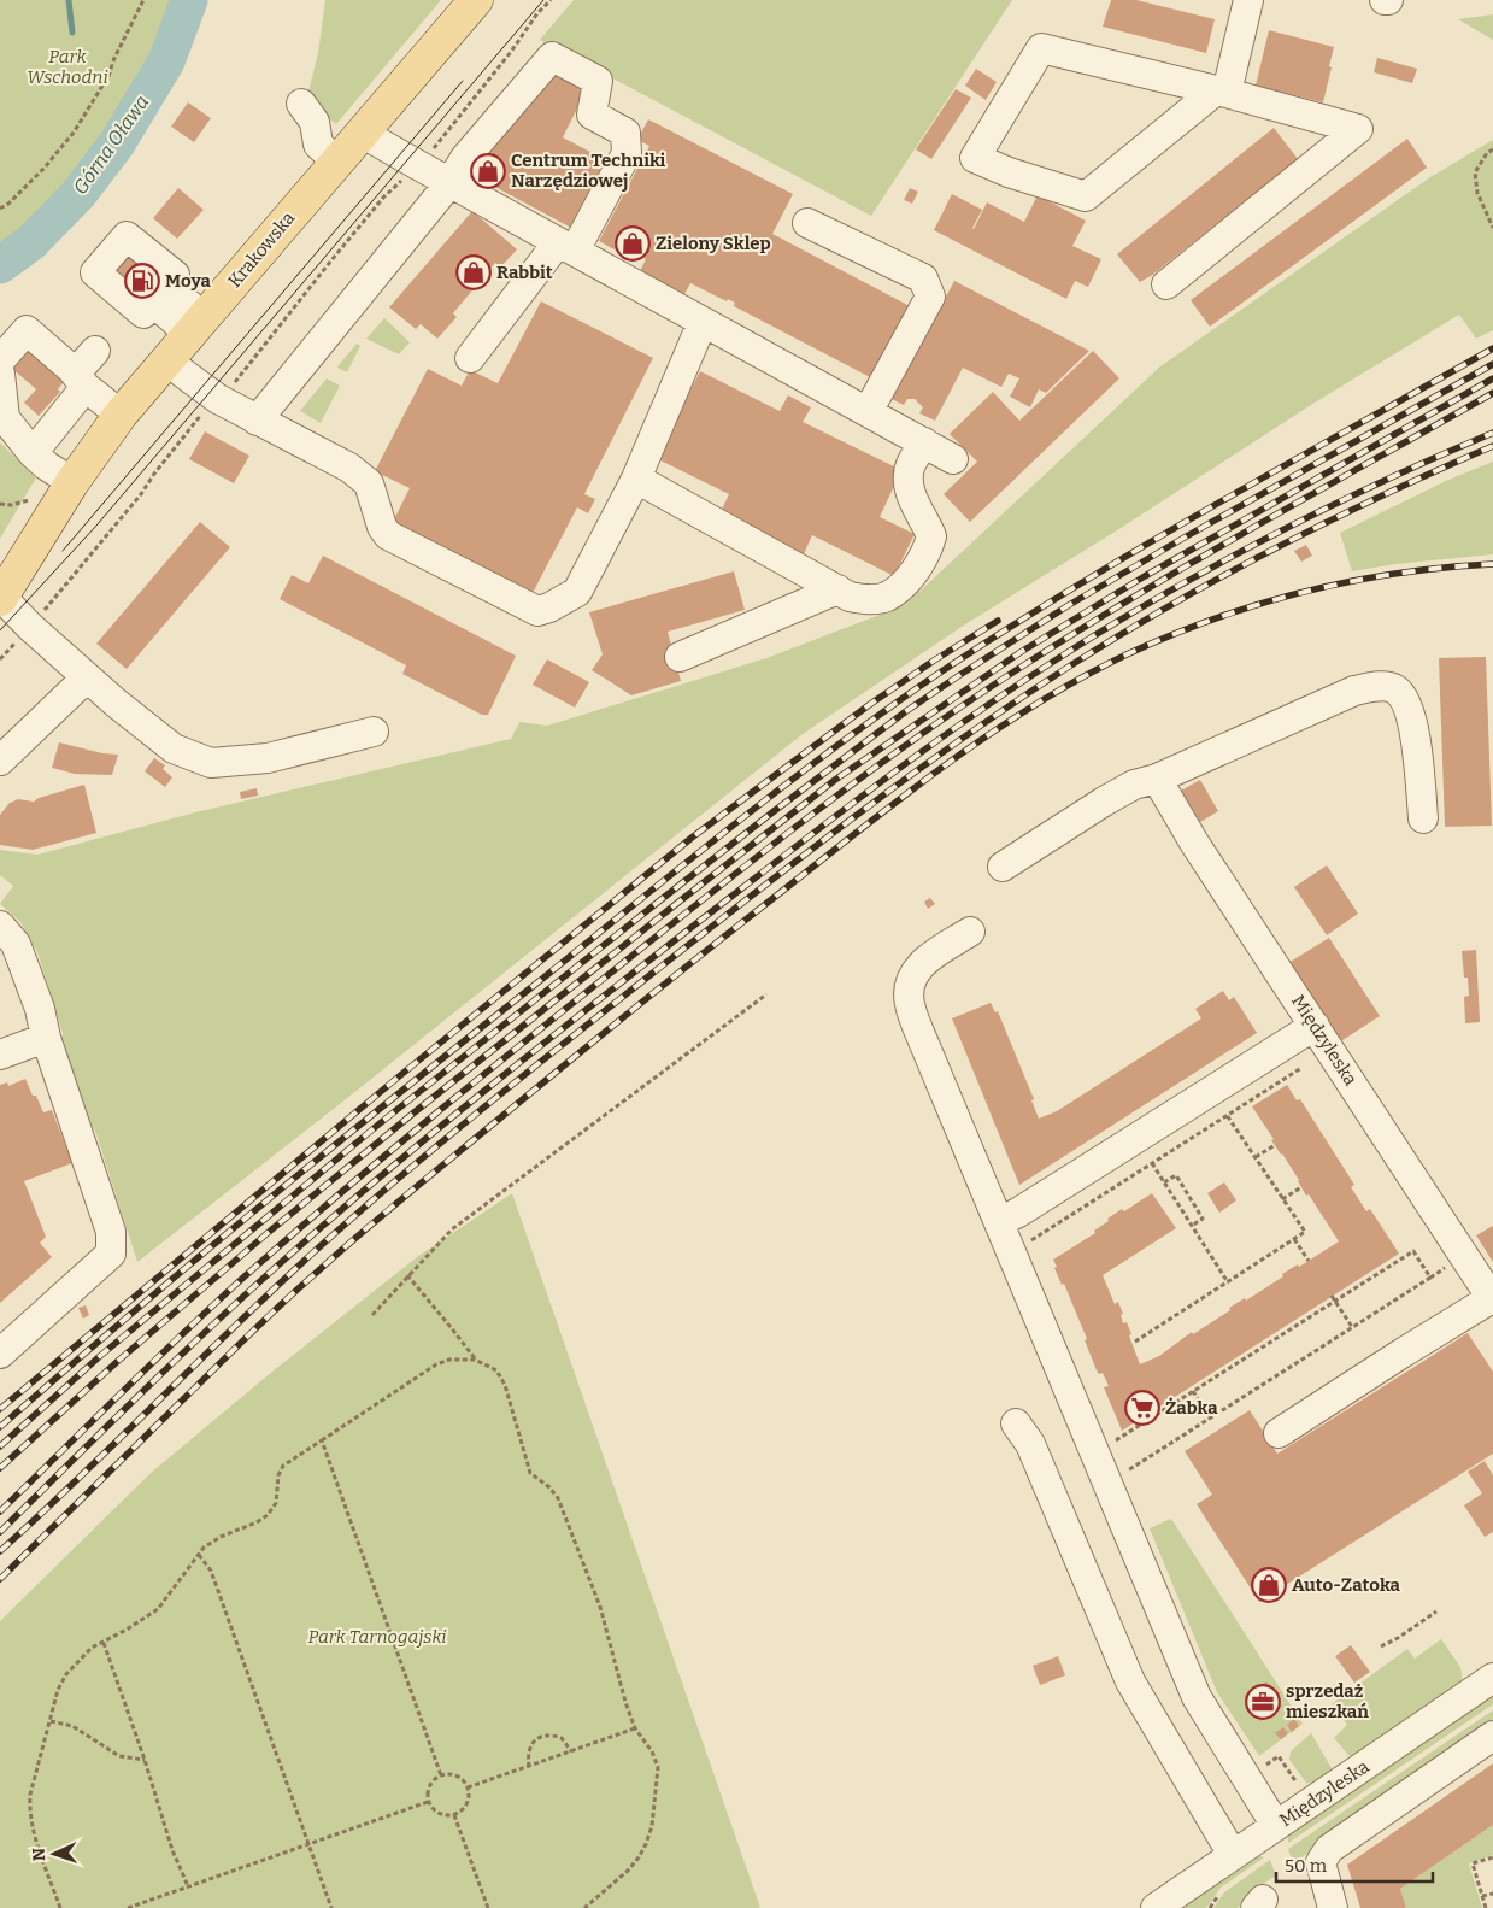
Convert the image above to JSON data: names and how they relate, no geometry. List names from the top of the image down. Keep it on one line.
{"streets":{"main road":["Krakowska"],"street":["Międzyleska"]},"water":["Górna Oława"],"parks":["Park Wschodni","Park Tarnogajski"],"places":{"shop":["Centrum Techniki Narzędziowej","Zielony Sklep","Rabbit","Auto-Zatoka"],"fuel station":["Moya"],"supermarket":["Żabka"],"office":["sprzedaż mieszkań"]},"scale_bar":"50 m","north":"left"}
